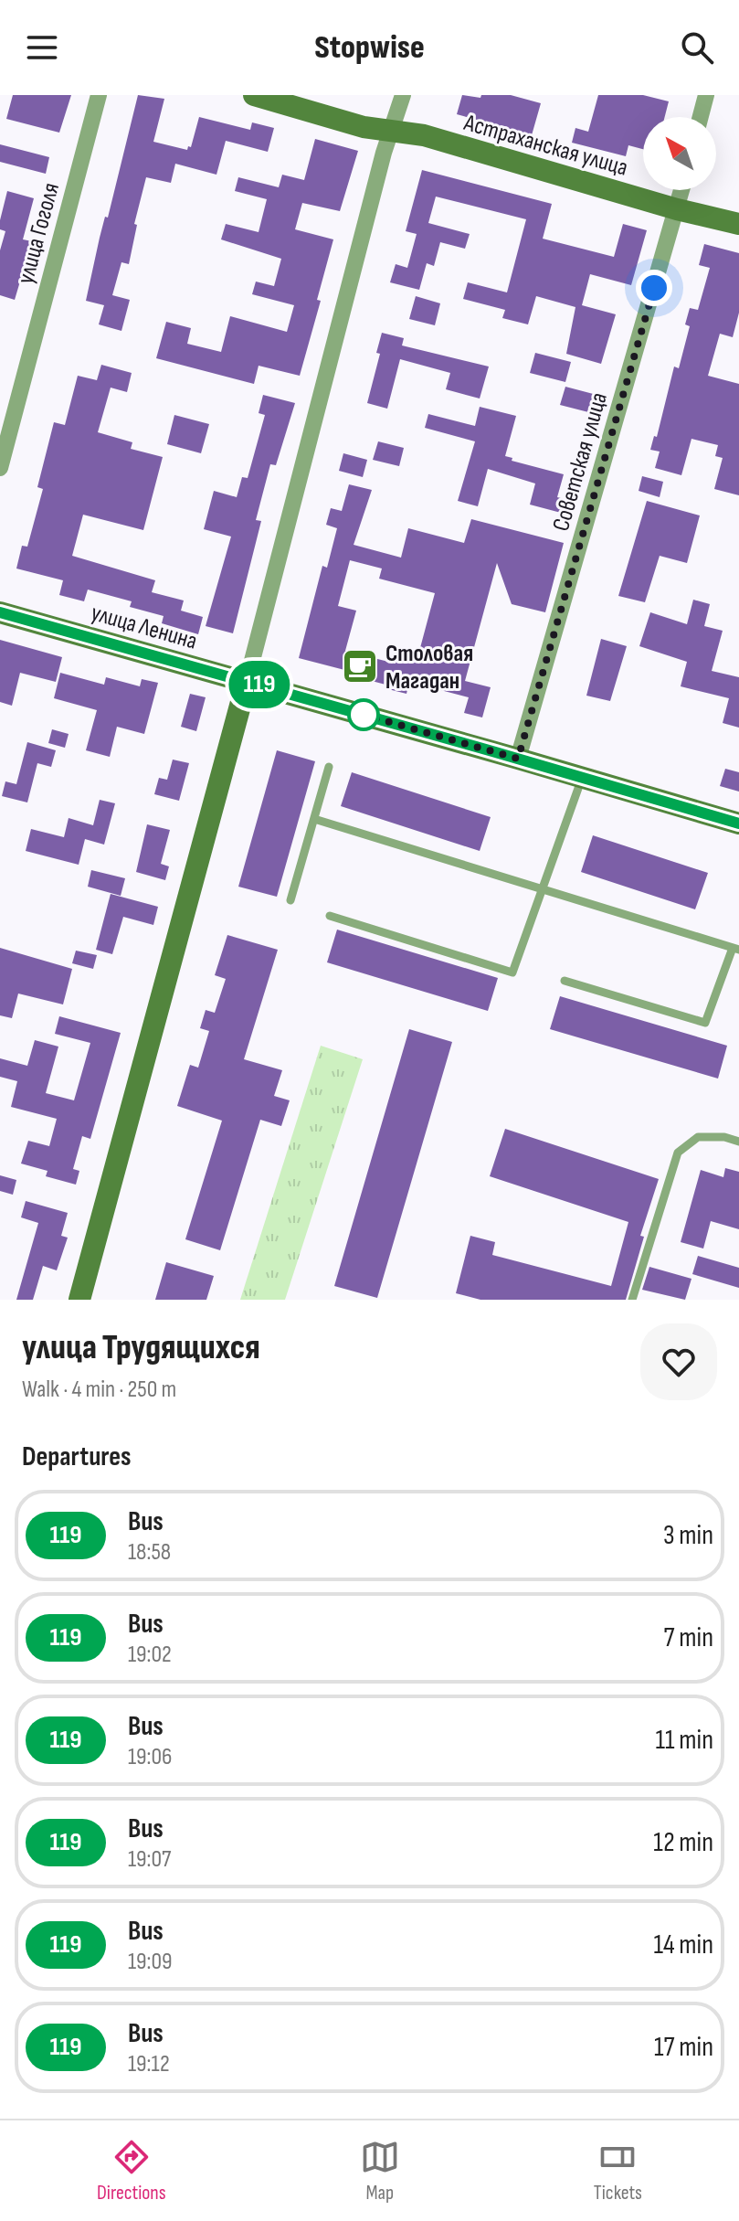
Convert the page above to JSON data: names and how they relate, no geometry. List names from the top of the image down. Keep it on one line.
{"streets":{"street":["Астраханская улица","улица Гоголя","Советская улица","улица Ленина"]},"crossings":[["Астраханская улица","Советская улица"],["Советская улица","улица Ленина"]],"places":{"cafe":["Столовая Магадан"]},"lines":["bus line 119"],"north":"top left","page":{"header":"Stopwise","on_map":"119","heading":[["улица Трудящихся","Walk · 4 min · 250 m"],"Departures"],"list":[{"mark":"119","name":"Bus","note":"18:58","value":"3 min"},{"mark":"119","name":"Bus","note":"19:02","value":"7 min"},{"mark":"119","name":"Bus","note":"19:06","value":"11 min"},{"mark":"119","name":"Bus","note":"19:07","value":"12 min"},{"mark":"119","name":"Bus","note":"19:09","value":"14 min"},{"mark":"119","name":"Bus","note":"19:12","value":"17 min"}],"tabs":["Directions","Map","Tickets"]}}
